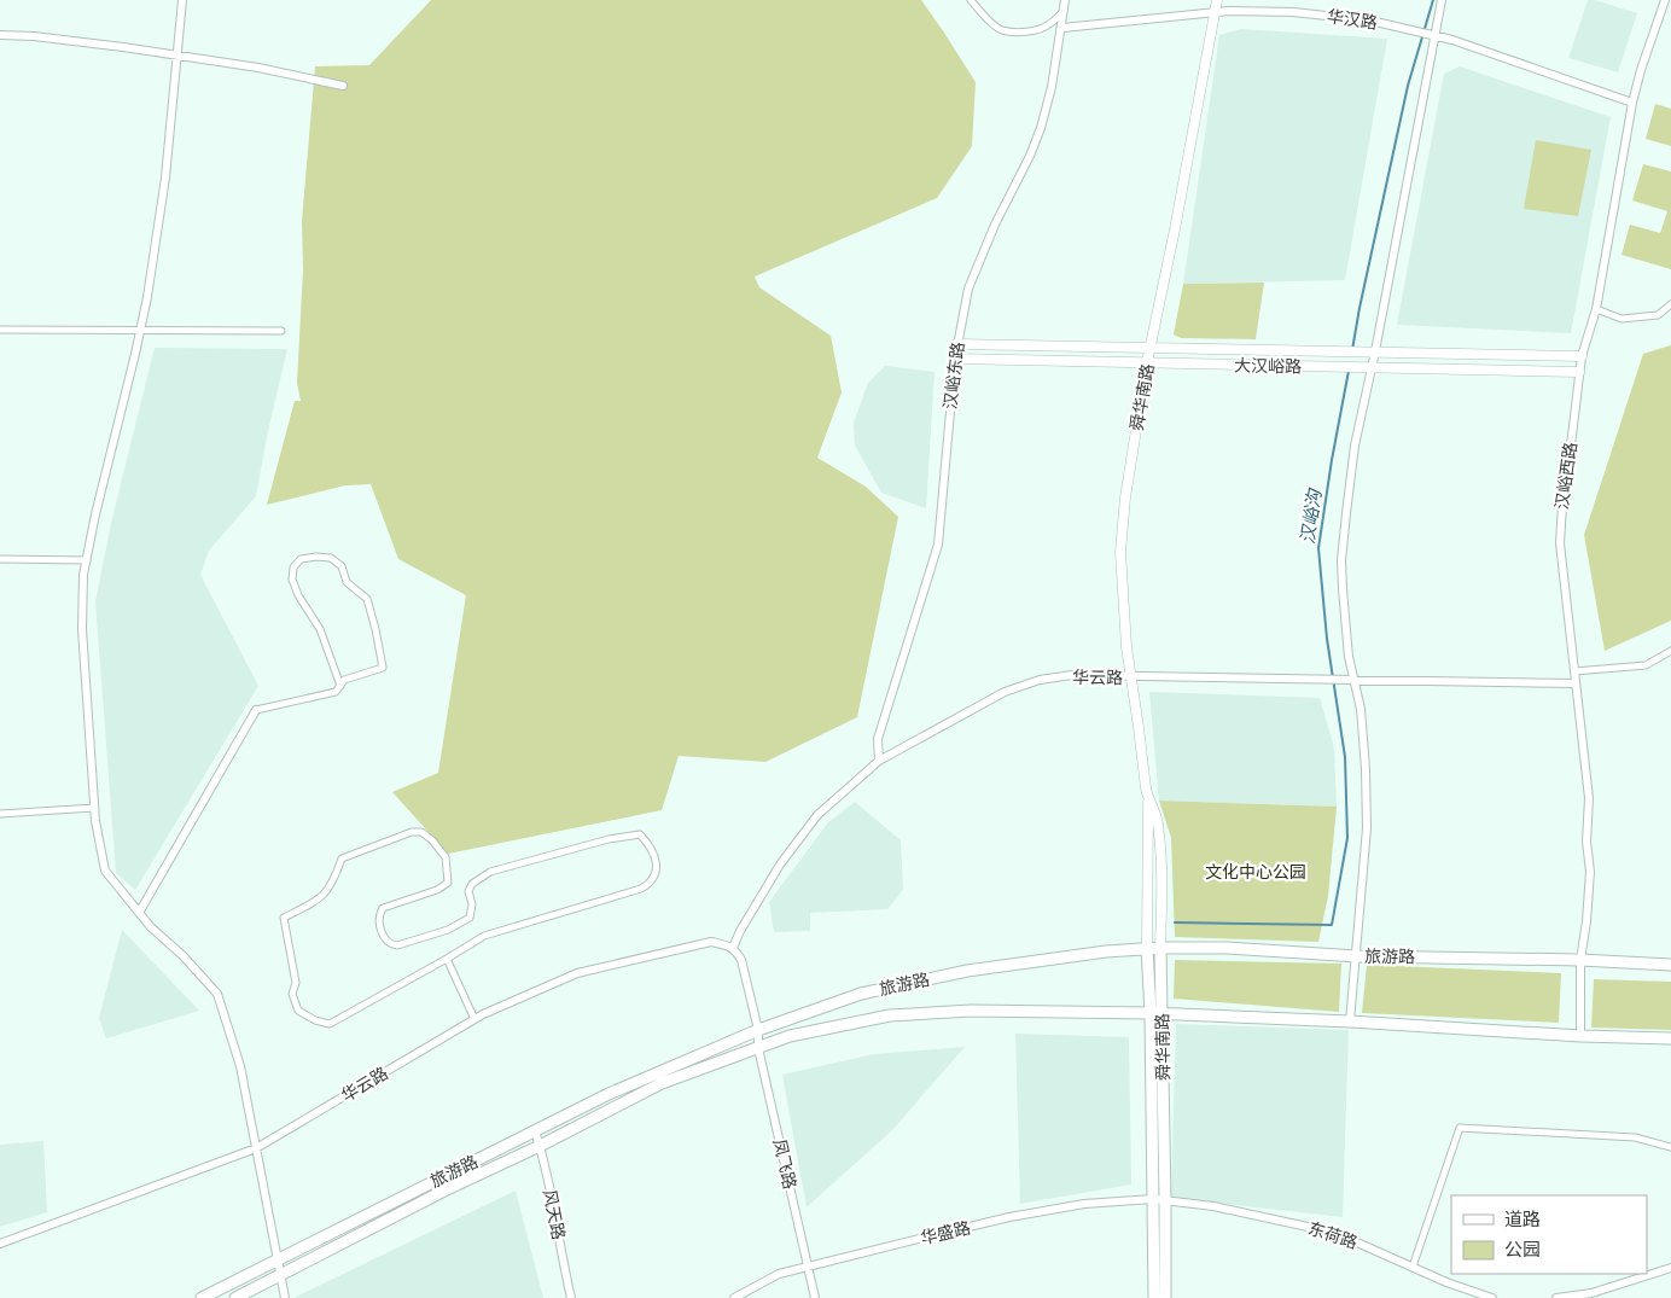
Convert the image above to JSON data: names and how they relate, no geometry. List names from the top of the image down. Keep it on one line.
{"streets":{"main road":["大汉峪路","舜华南路","旅游路"],"street":["华汉路","汉峪东路","汉峪西路","华云路","凤飞路","风天路","华盛路","东荷路"]},"crossings":[["华汉路","汉峪东路"],["华汉路","舜华南路"],["华汉路","汉峪西路"],["大汉峪路","汉峪东路"],["大汉峪路","舜华南路"],["大汉峪路","汉峪西路"],["汉峪东路","华云路"],["舜华南路","华云路"],["舜华南路","旅游路"],["舜华南路","华盛路"],["舜华南路","东荷路"],["汉峪西路","华云路"],["汉峪西路","旅游路"],["旅游路","凤飞路"],["旅游路","风天路"],["凤飞路","华盛路"],["华盛路","东荷路"]],"water":["汉峪沟"],"parks":["文化中心公园"],"legend":["道路","公园"]}
